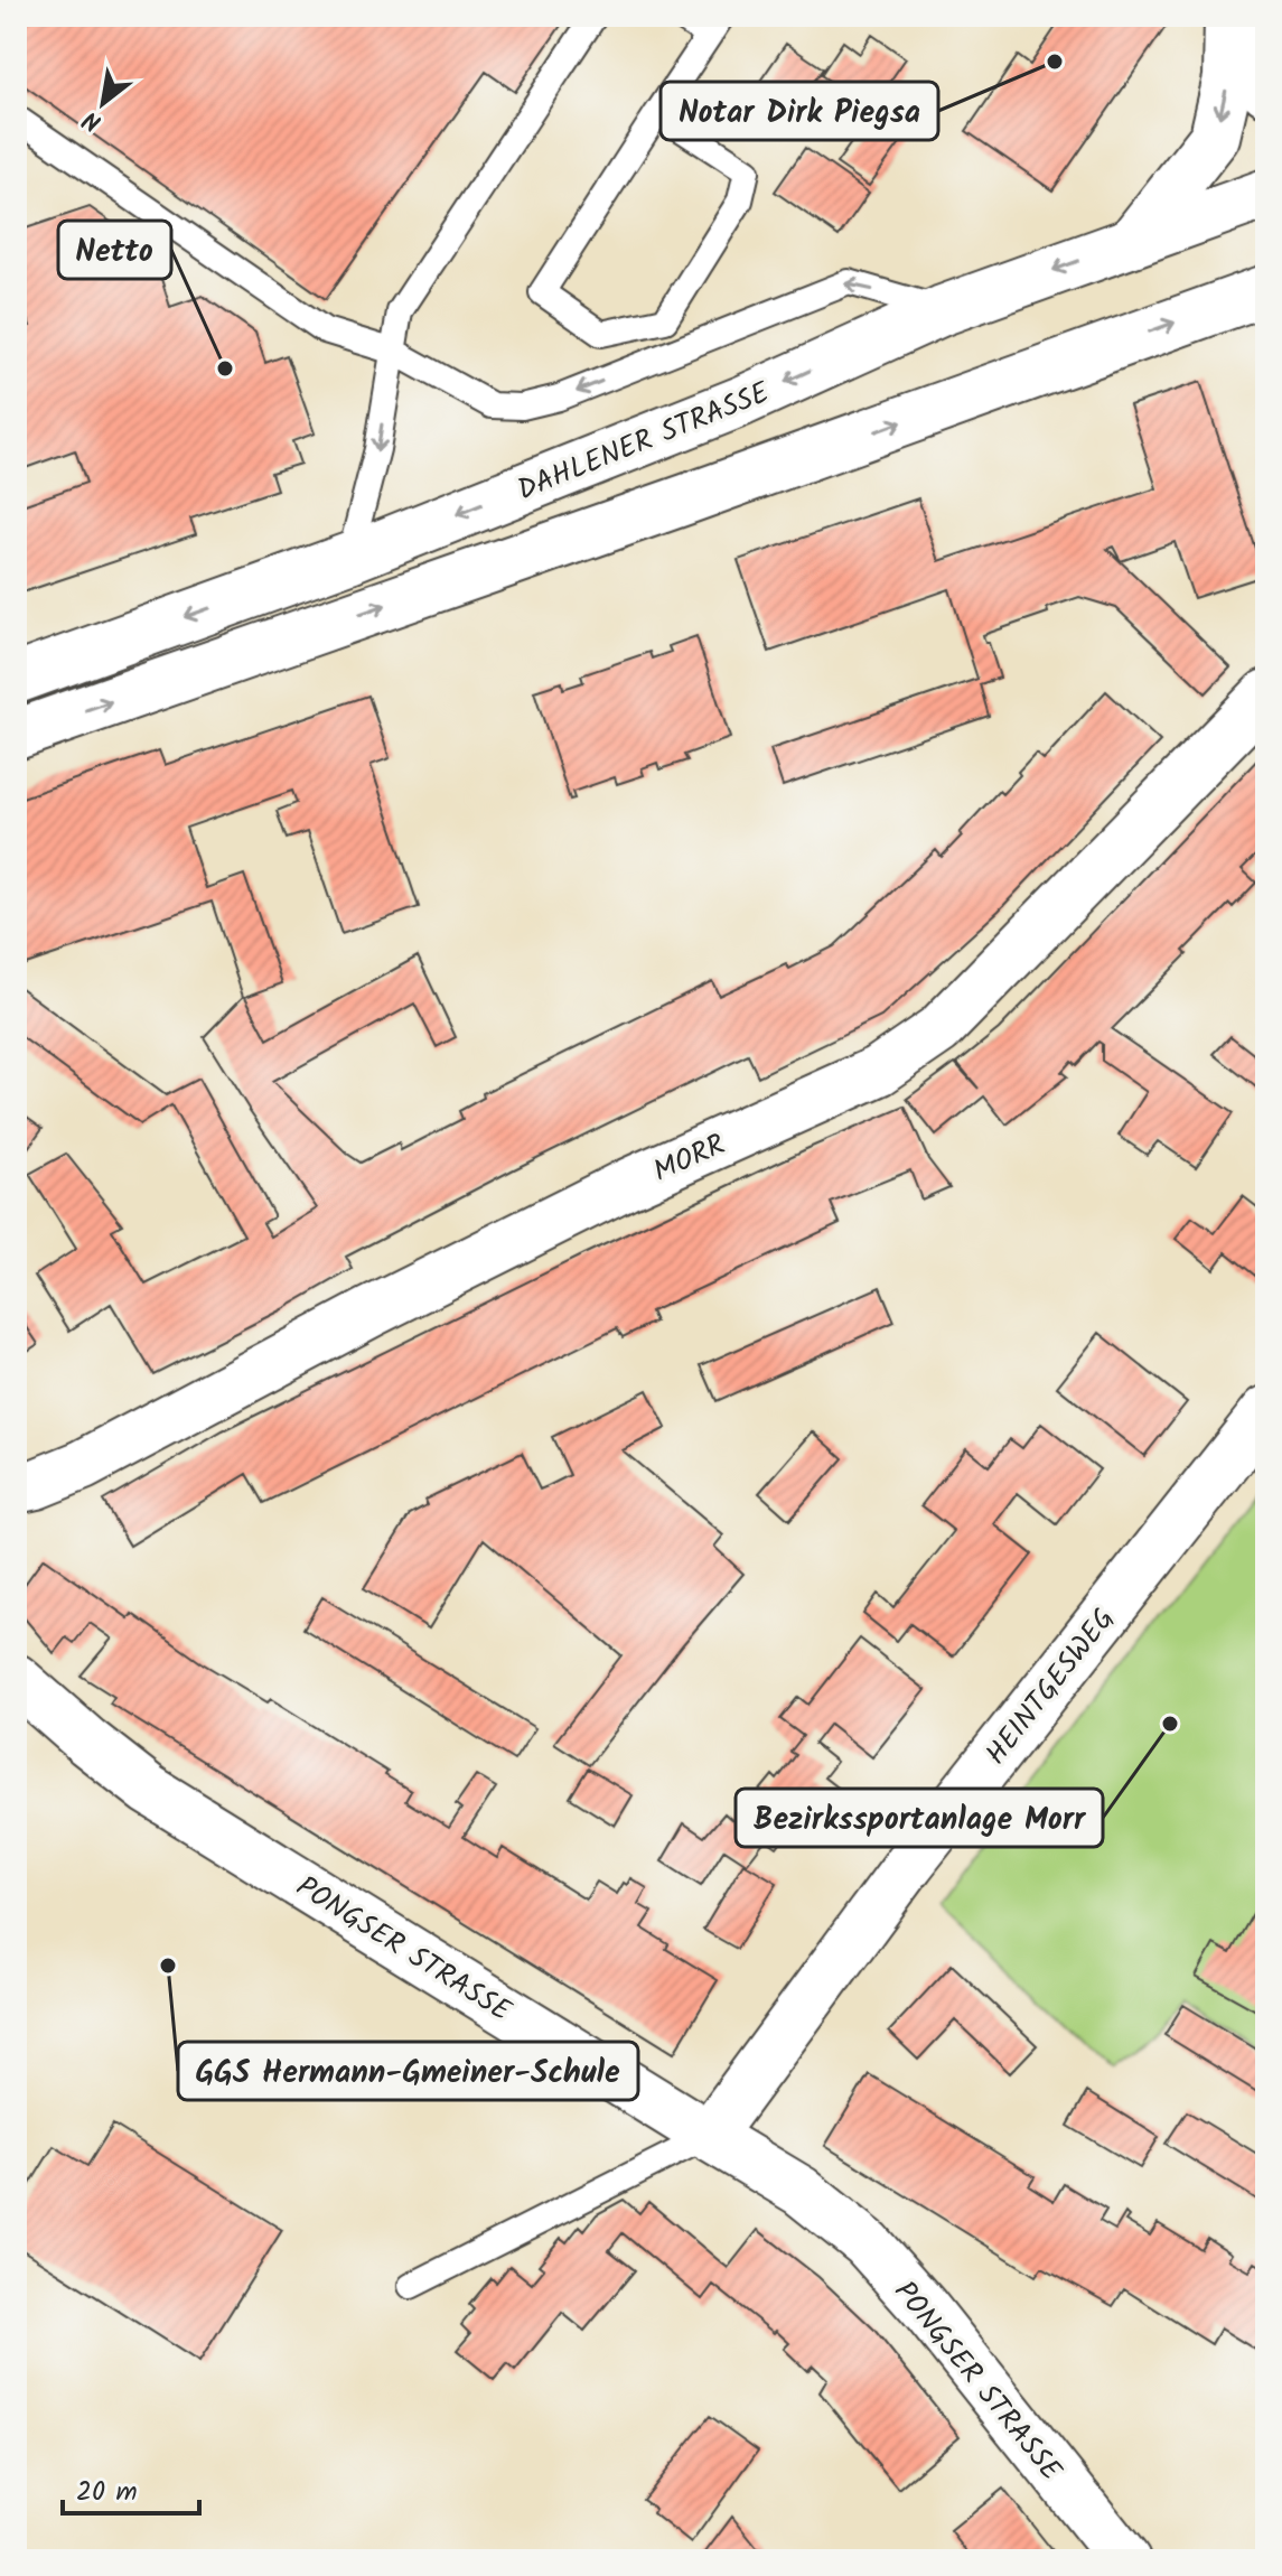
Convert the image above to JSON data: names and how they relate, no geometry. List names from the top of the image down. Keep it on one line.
{"streets":{"main road":["DAHLENER STRASSE","MORR","HEINTGESWEG","PONGSER STRASSE"]},"crossings":[["HEINTGESWEG","PONGSER STRASSE"]],"places":["Notar Dirk Piegsa","Netto","Bezirkssportanlage Morr","GGS Hermann-Gmeiner-Schule"],"scale_bar":"20 m","north":"bottom left"}
